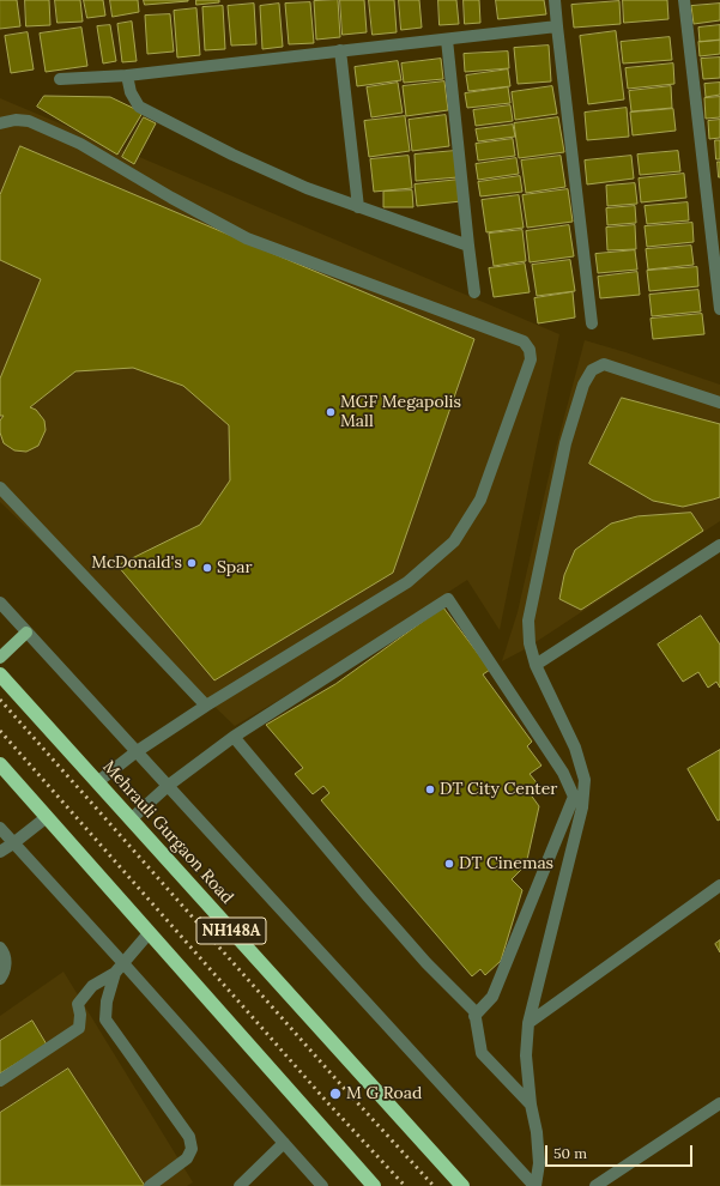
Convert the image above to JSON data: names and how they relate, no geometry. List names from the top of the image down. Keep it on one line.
{"streets":{"highway":["Mehrauli Gurgaon Road","NH148A"]},"places":["MGF Megapolis Mall","McDonald's","Spar","DT City Center","DT Cinemas","M G Road"],"scale_bar":"50 m"}
